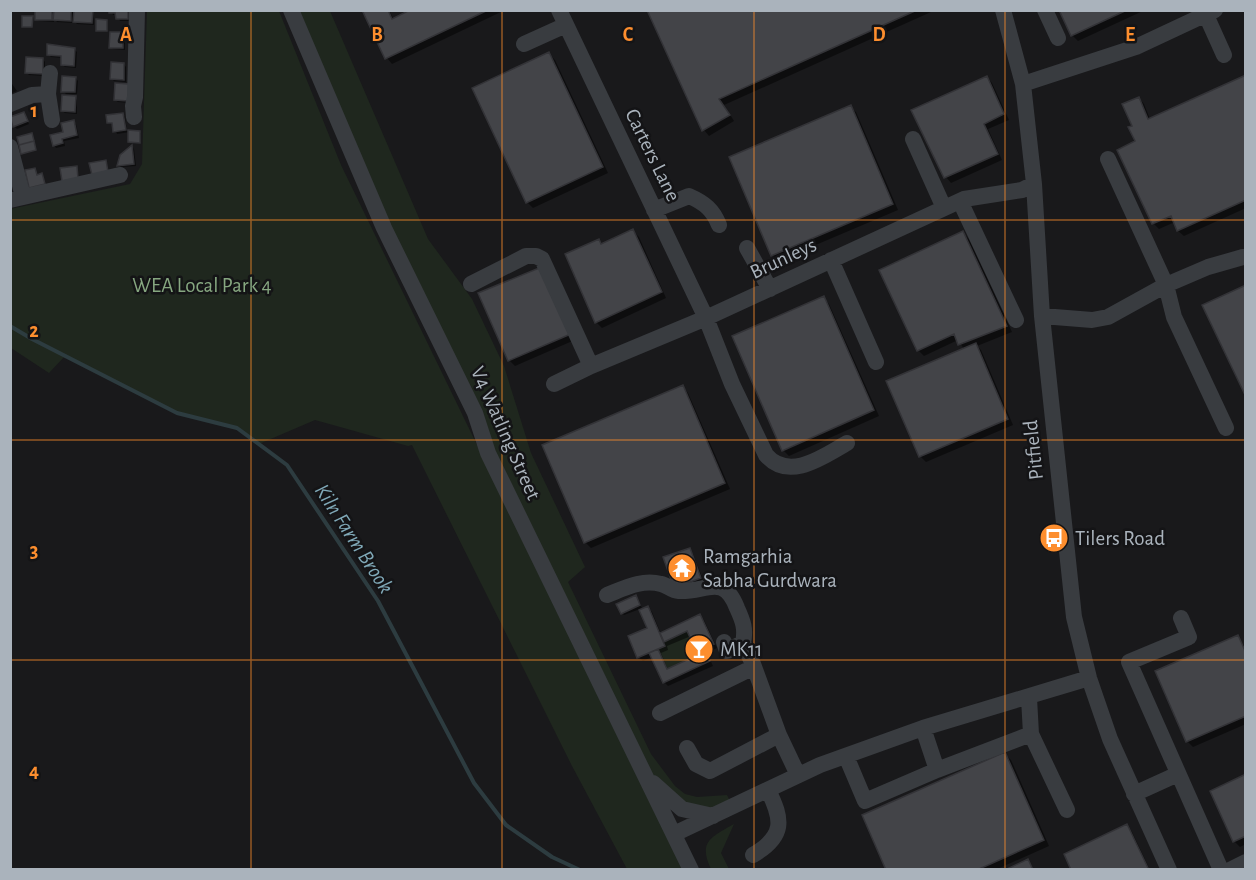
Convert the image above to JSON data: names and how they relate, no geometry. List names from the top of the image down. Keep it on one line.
{"streets":{"street":["Carters Lane","Brunleys","V4 Watling Street","Pitfield"]},"crossings":[["Carters Lane","Brunleys"],["Brunleys","Pitfield"]],"water":["Kiln Farm Brook"],"parks":["WEA Local Park 4"],"places":{"bus stop":["Tilers Road"],"temple":["Ramgarhia Sabha Gurdwara"],"bar":["MK11"]},"grid":{"columns":["A","B","C","D","E"],"rows":["1","2","3","4"]}}
